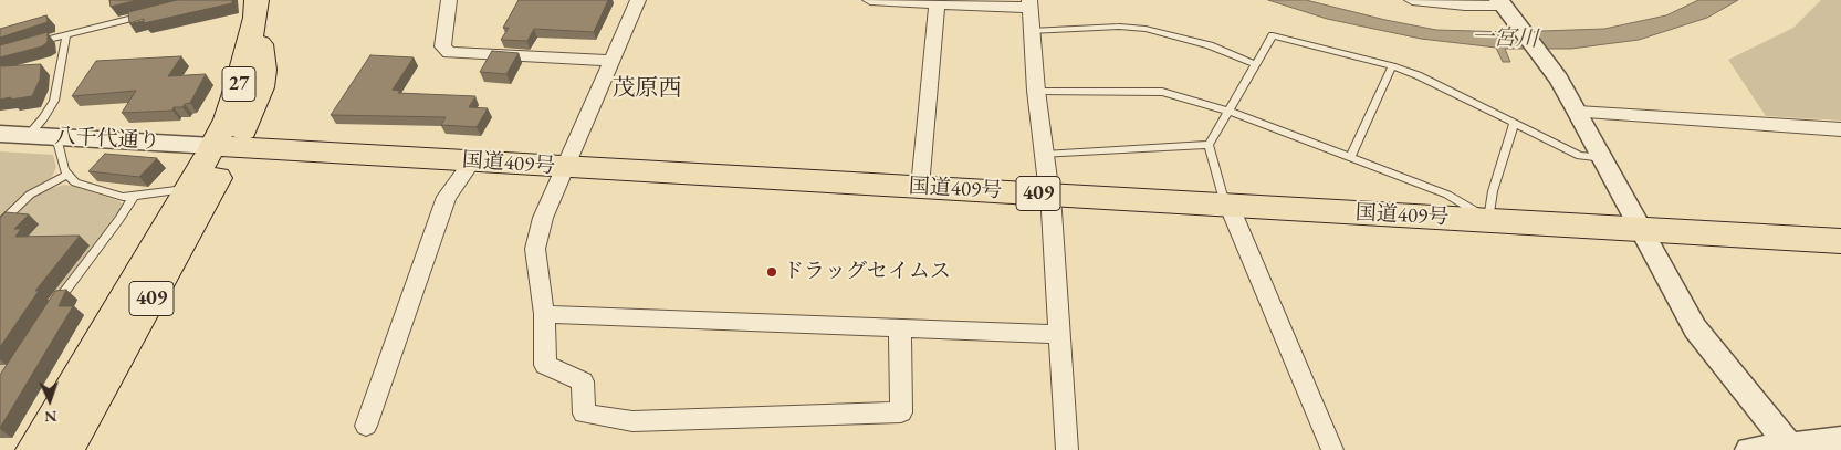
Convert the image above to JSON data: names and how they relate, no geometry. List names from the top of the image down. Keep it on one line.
{"streets":{"main road":["27","国道409号","409"],"street":["八千代通り"]},"crossings":[["27","八千代通り"],["27","国道409号"],["27","409"],["八千代通り","国道409号"],["八千代通り","409"],["国道409号","409"]],"districts":["茂原西"],"water":["一宮川"],"places":["ドラッグセイムス"],"north":"bottom"}
